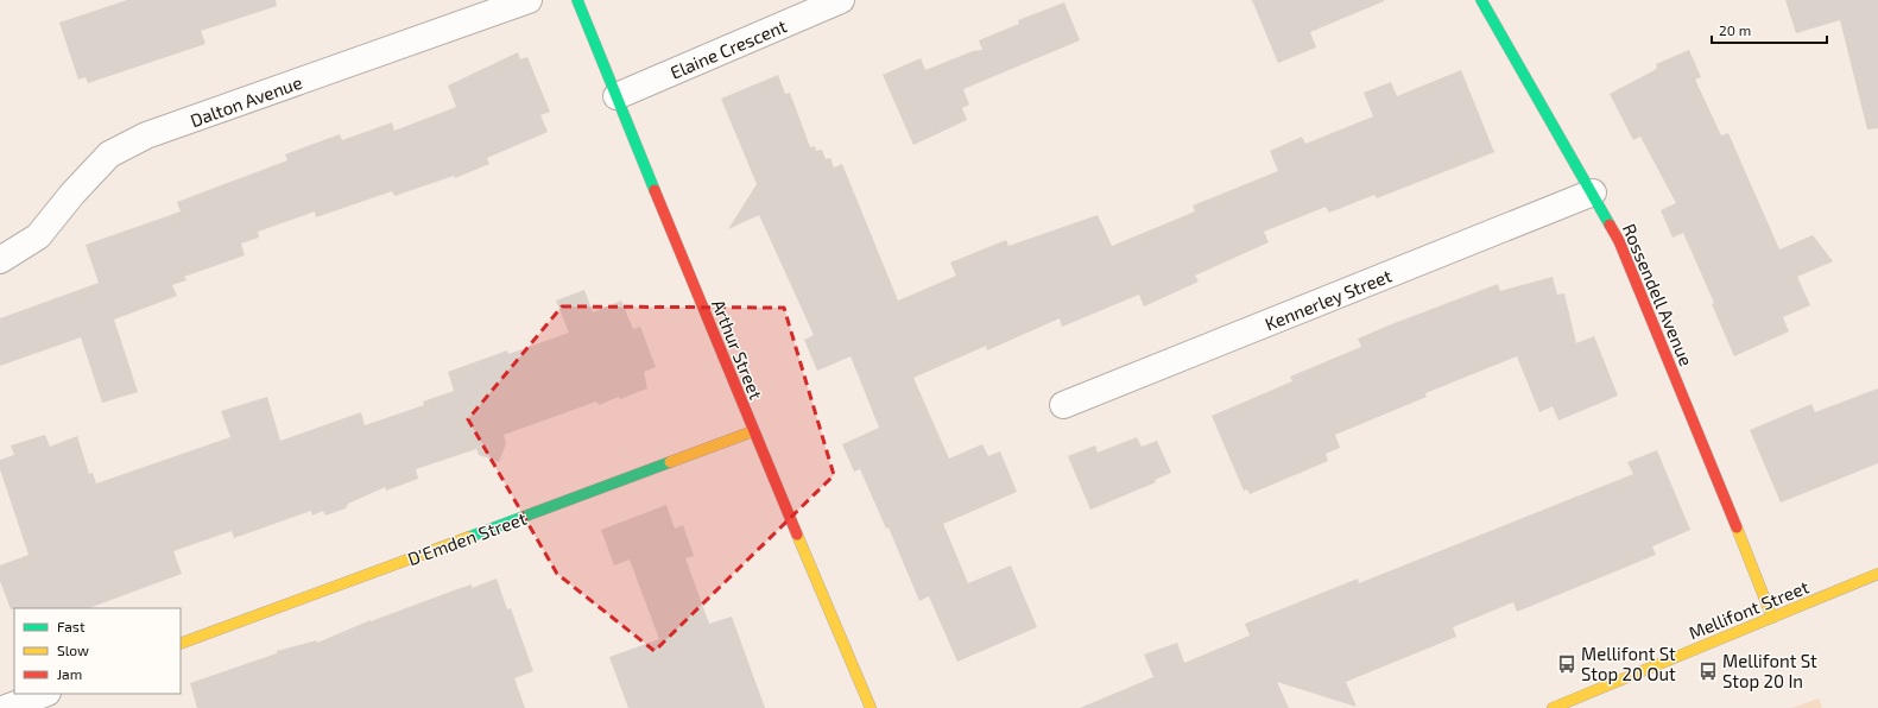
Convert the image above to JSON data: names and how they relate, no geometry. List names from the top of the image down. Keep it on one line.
{"streets":{"street":["Elaine Crescent","Dalton Avenue","Rossendell Avenue","Kennerley Street","Arthur Street","D'Emden Street","Mellifont Street"]},"crossings":[["Elaine Crescent","Arthur Street"],["Rossendell Avenue","Kennerley Street"],["Rossendell Avenue","Mellifont Street"],["Arthur Street","D'Emden Street"]],"places":{"bus stop":["Mellifont St Stop 20 Out","Mellifont St Stop 20 In"]},"legend":["Fast","Slow","Jam"],"scale_bar":"20 m"}
